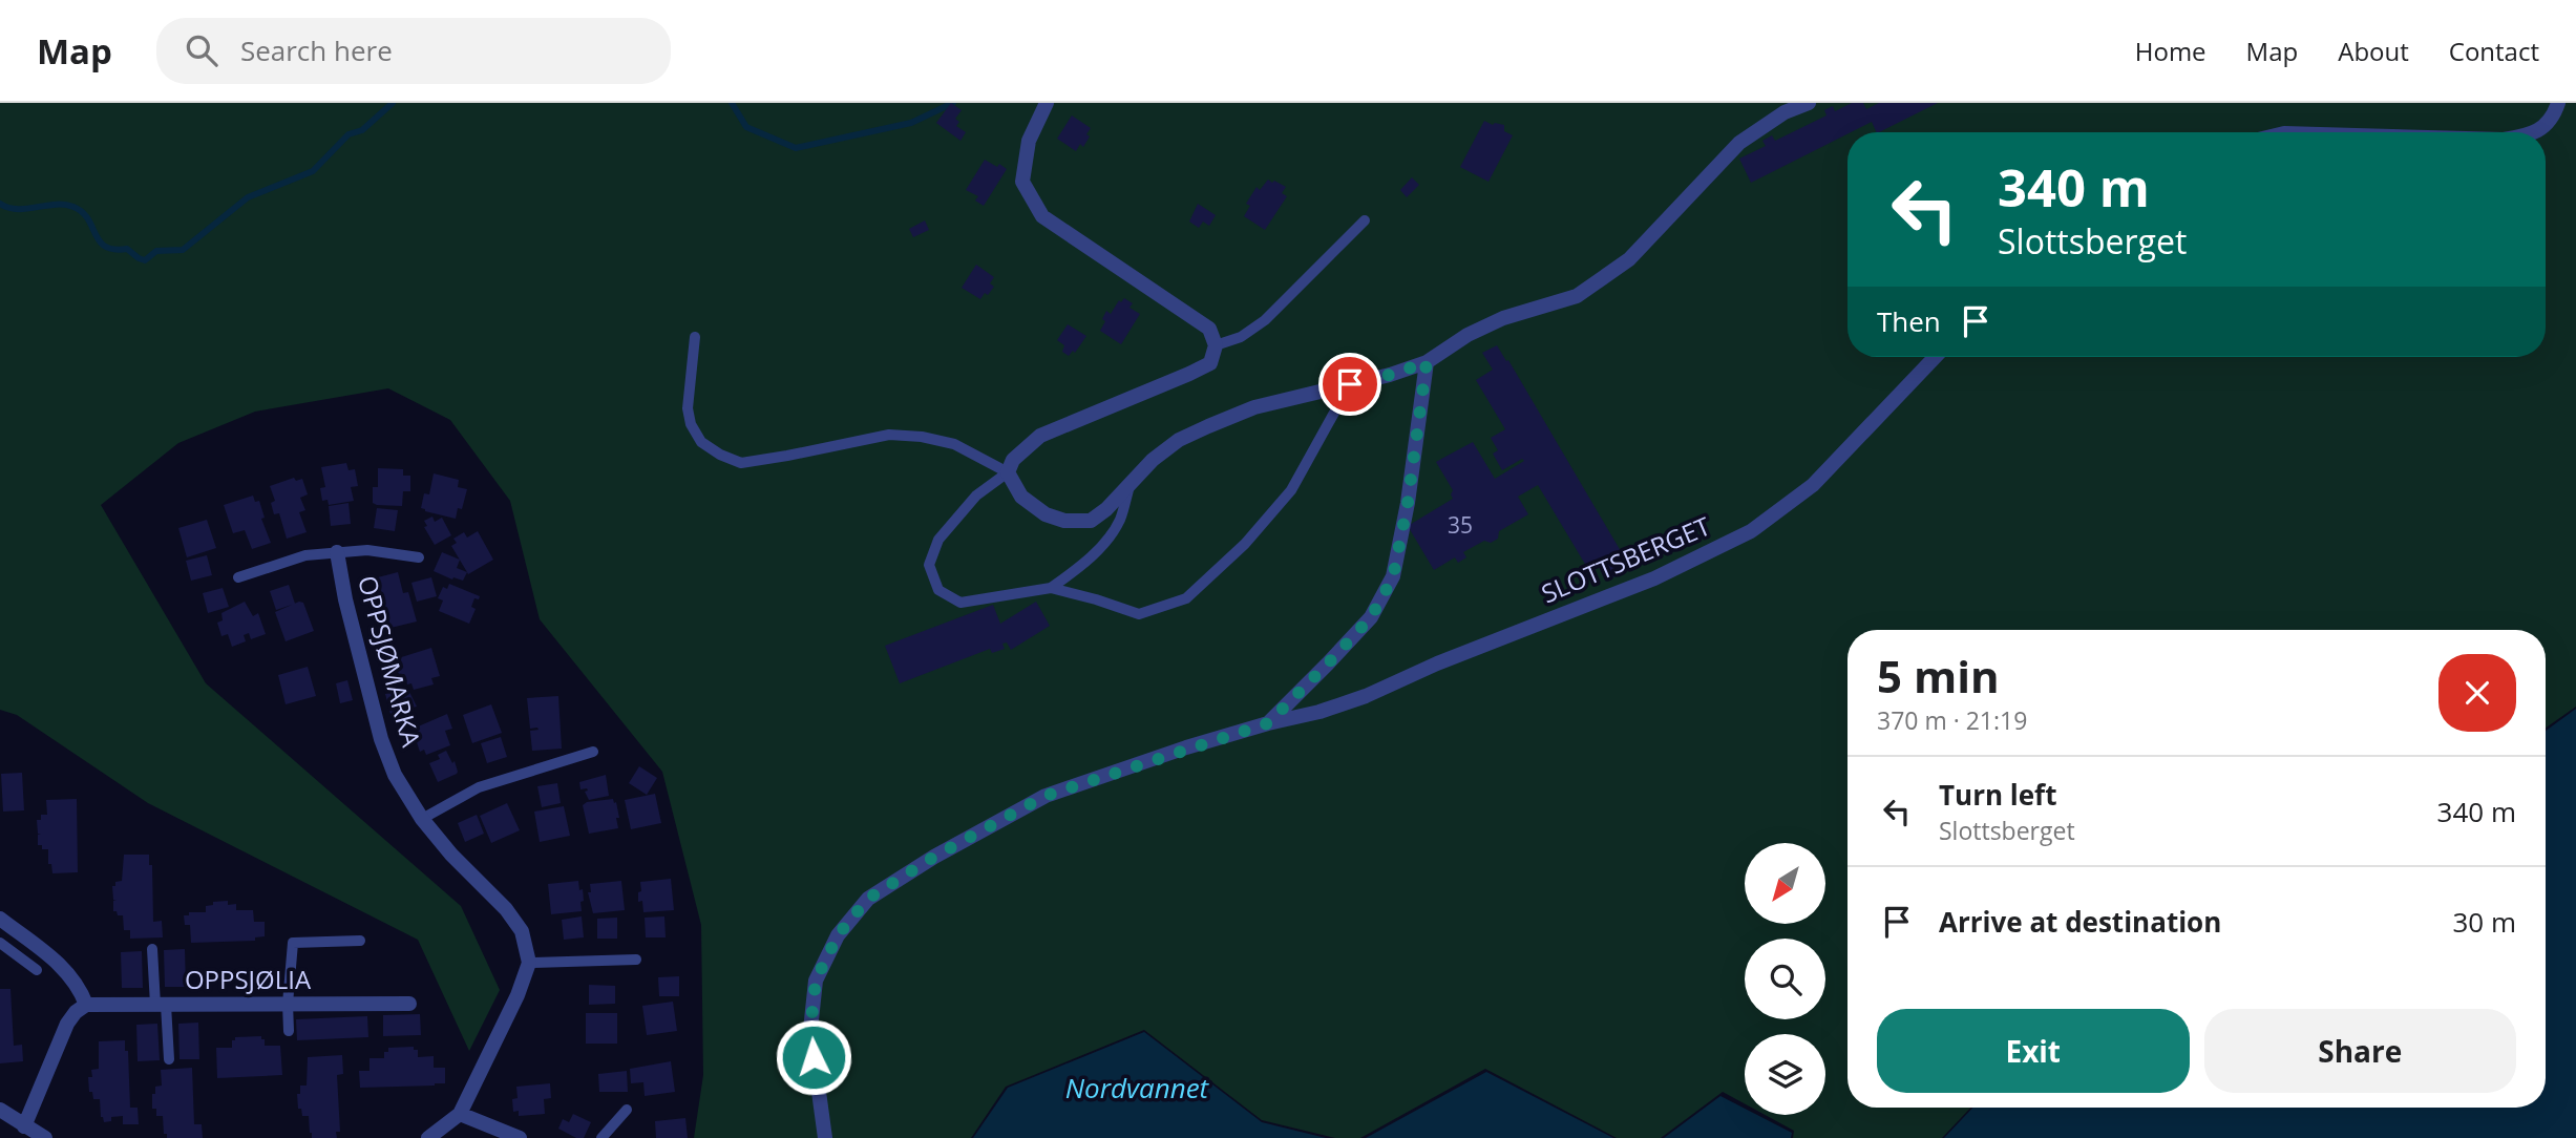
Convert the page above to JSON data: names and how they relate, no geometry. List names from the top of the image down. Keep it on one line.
{"streets":{"street":["SLOTTSBERGET","OPPSJØMARKA","OPPSJØLIA"]},"water":["Nordvannet"],"house_numbers":["35"],"north":"bottom left","page":{"header":"Map","search":"Search here","nav":["Home","Map","About","Contact"],"turn":["340 m","Slottsberget"],"then":"Then","heading":["5 min","370 m · 21:19"],"list":[{"name":"Turn left","note":"Slottsberget","value":"340 m"},{"name":"Arrive at destination","value":"30 m"}],"buttons":["Exit","Share"]}}
